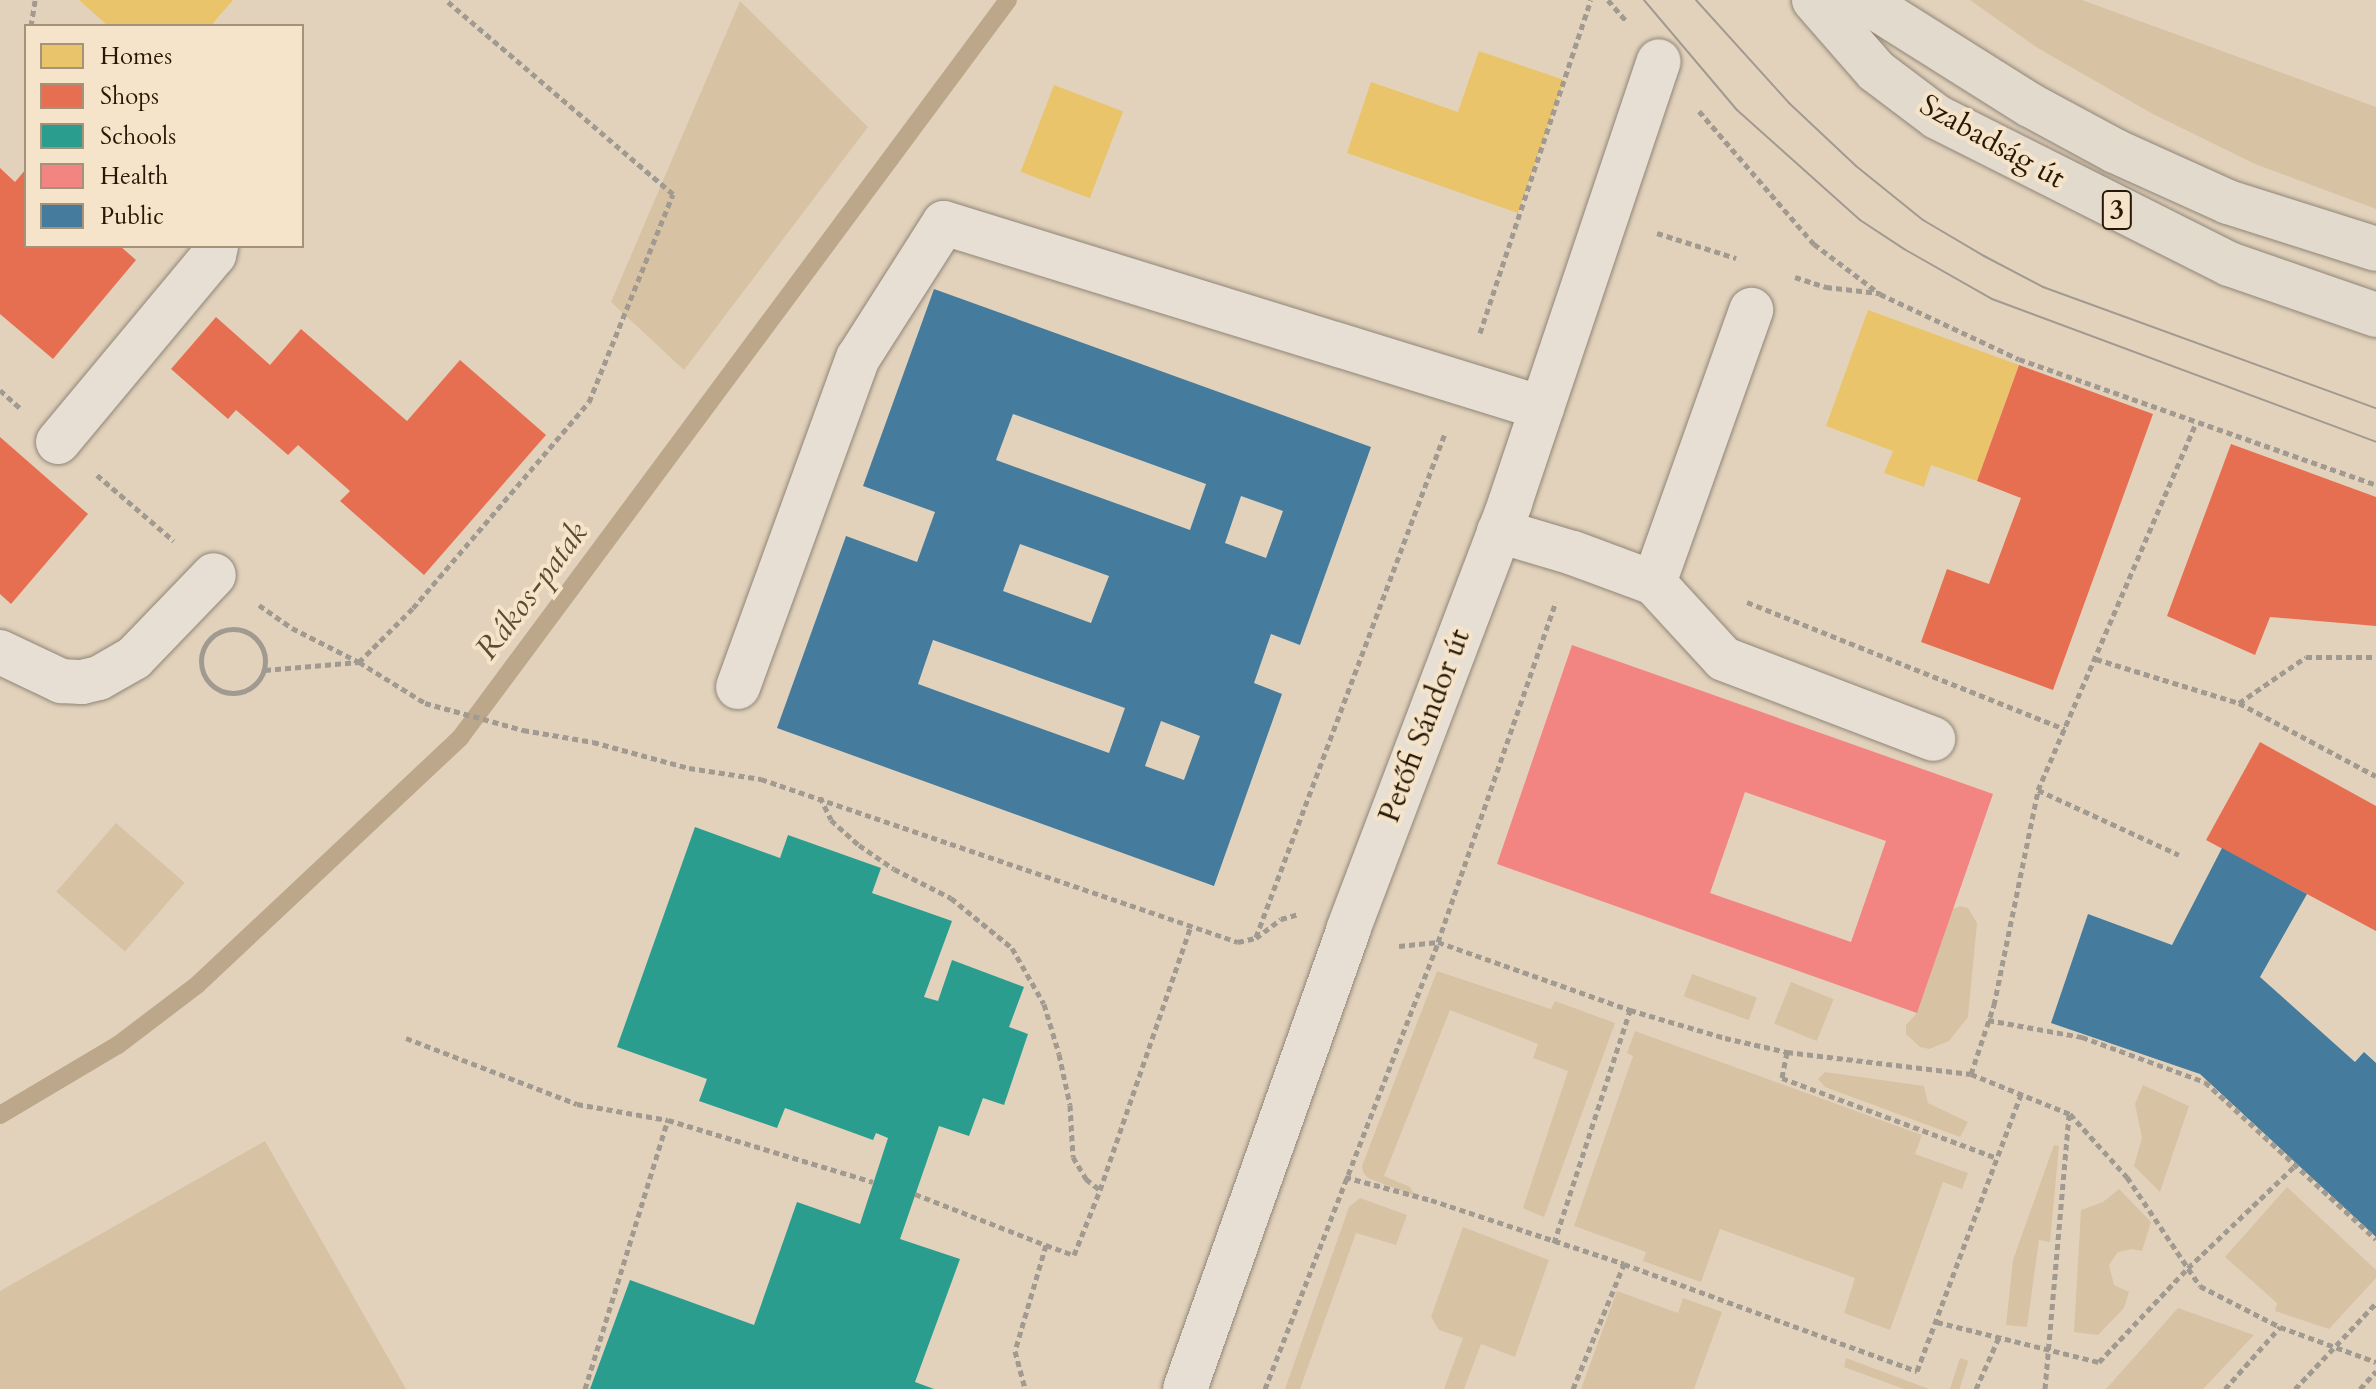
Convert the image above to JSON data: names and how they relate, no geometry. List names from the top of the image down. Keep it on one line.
{"streets":{"main road":["Szabadság út","3"],"street":["Petőfi Sándor út"]},"water":["Rákos-patak"],"legend":["Homes","Shops","Schools","Health","Public"]}
